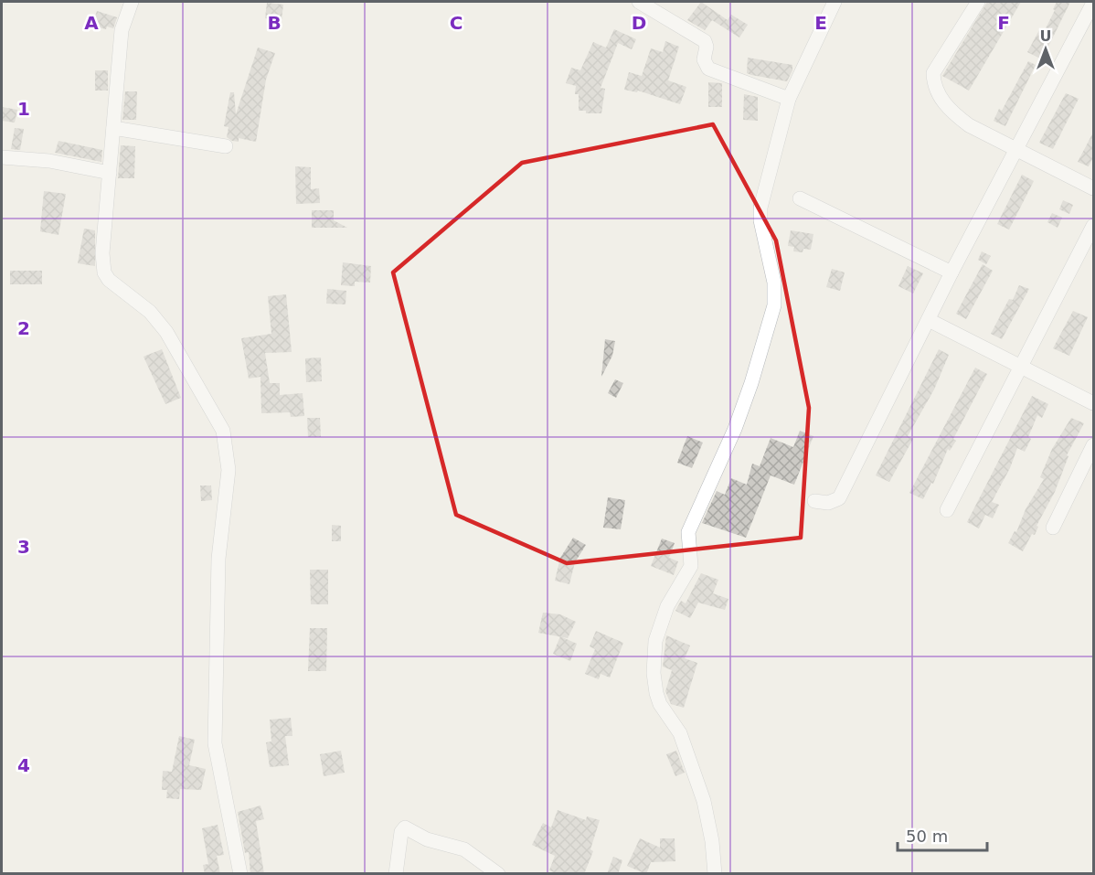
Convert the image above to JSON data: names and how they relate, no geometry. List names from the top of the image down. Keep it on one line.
{"scale_bar":"50 m","north":"top","grid":{"columns":["A","B","C","D","E","F"],"rows":["1","2","3","4"]}}
